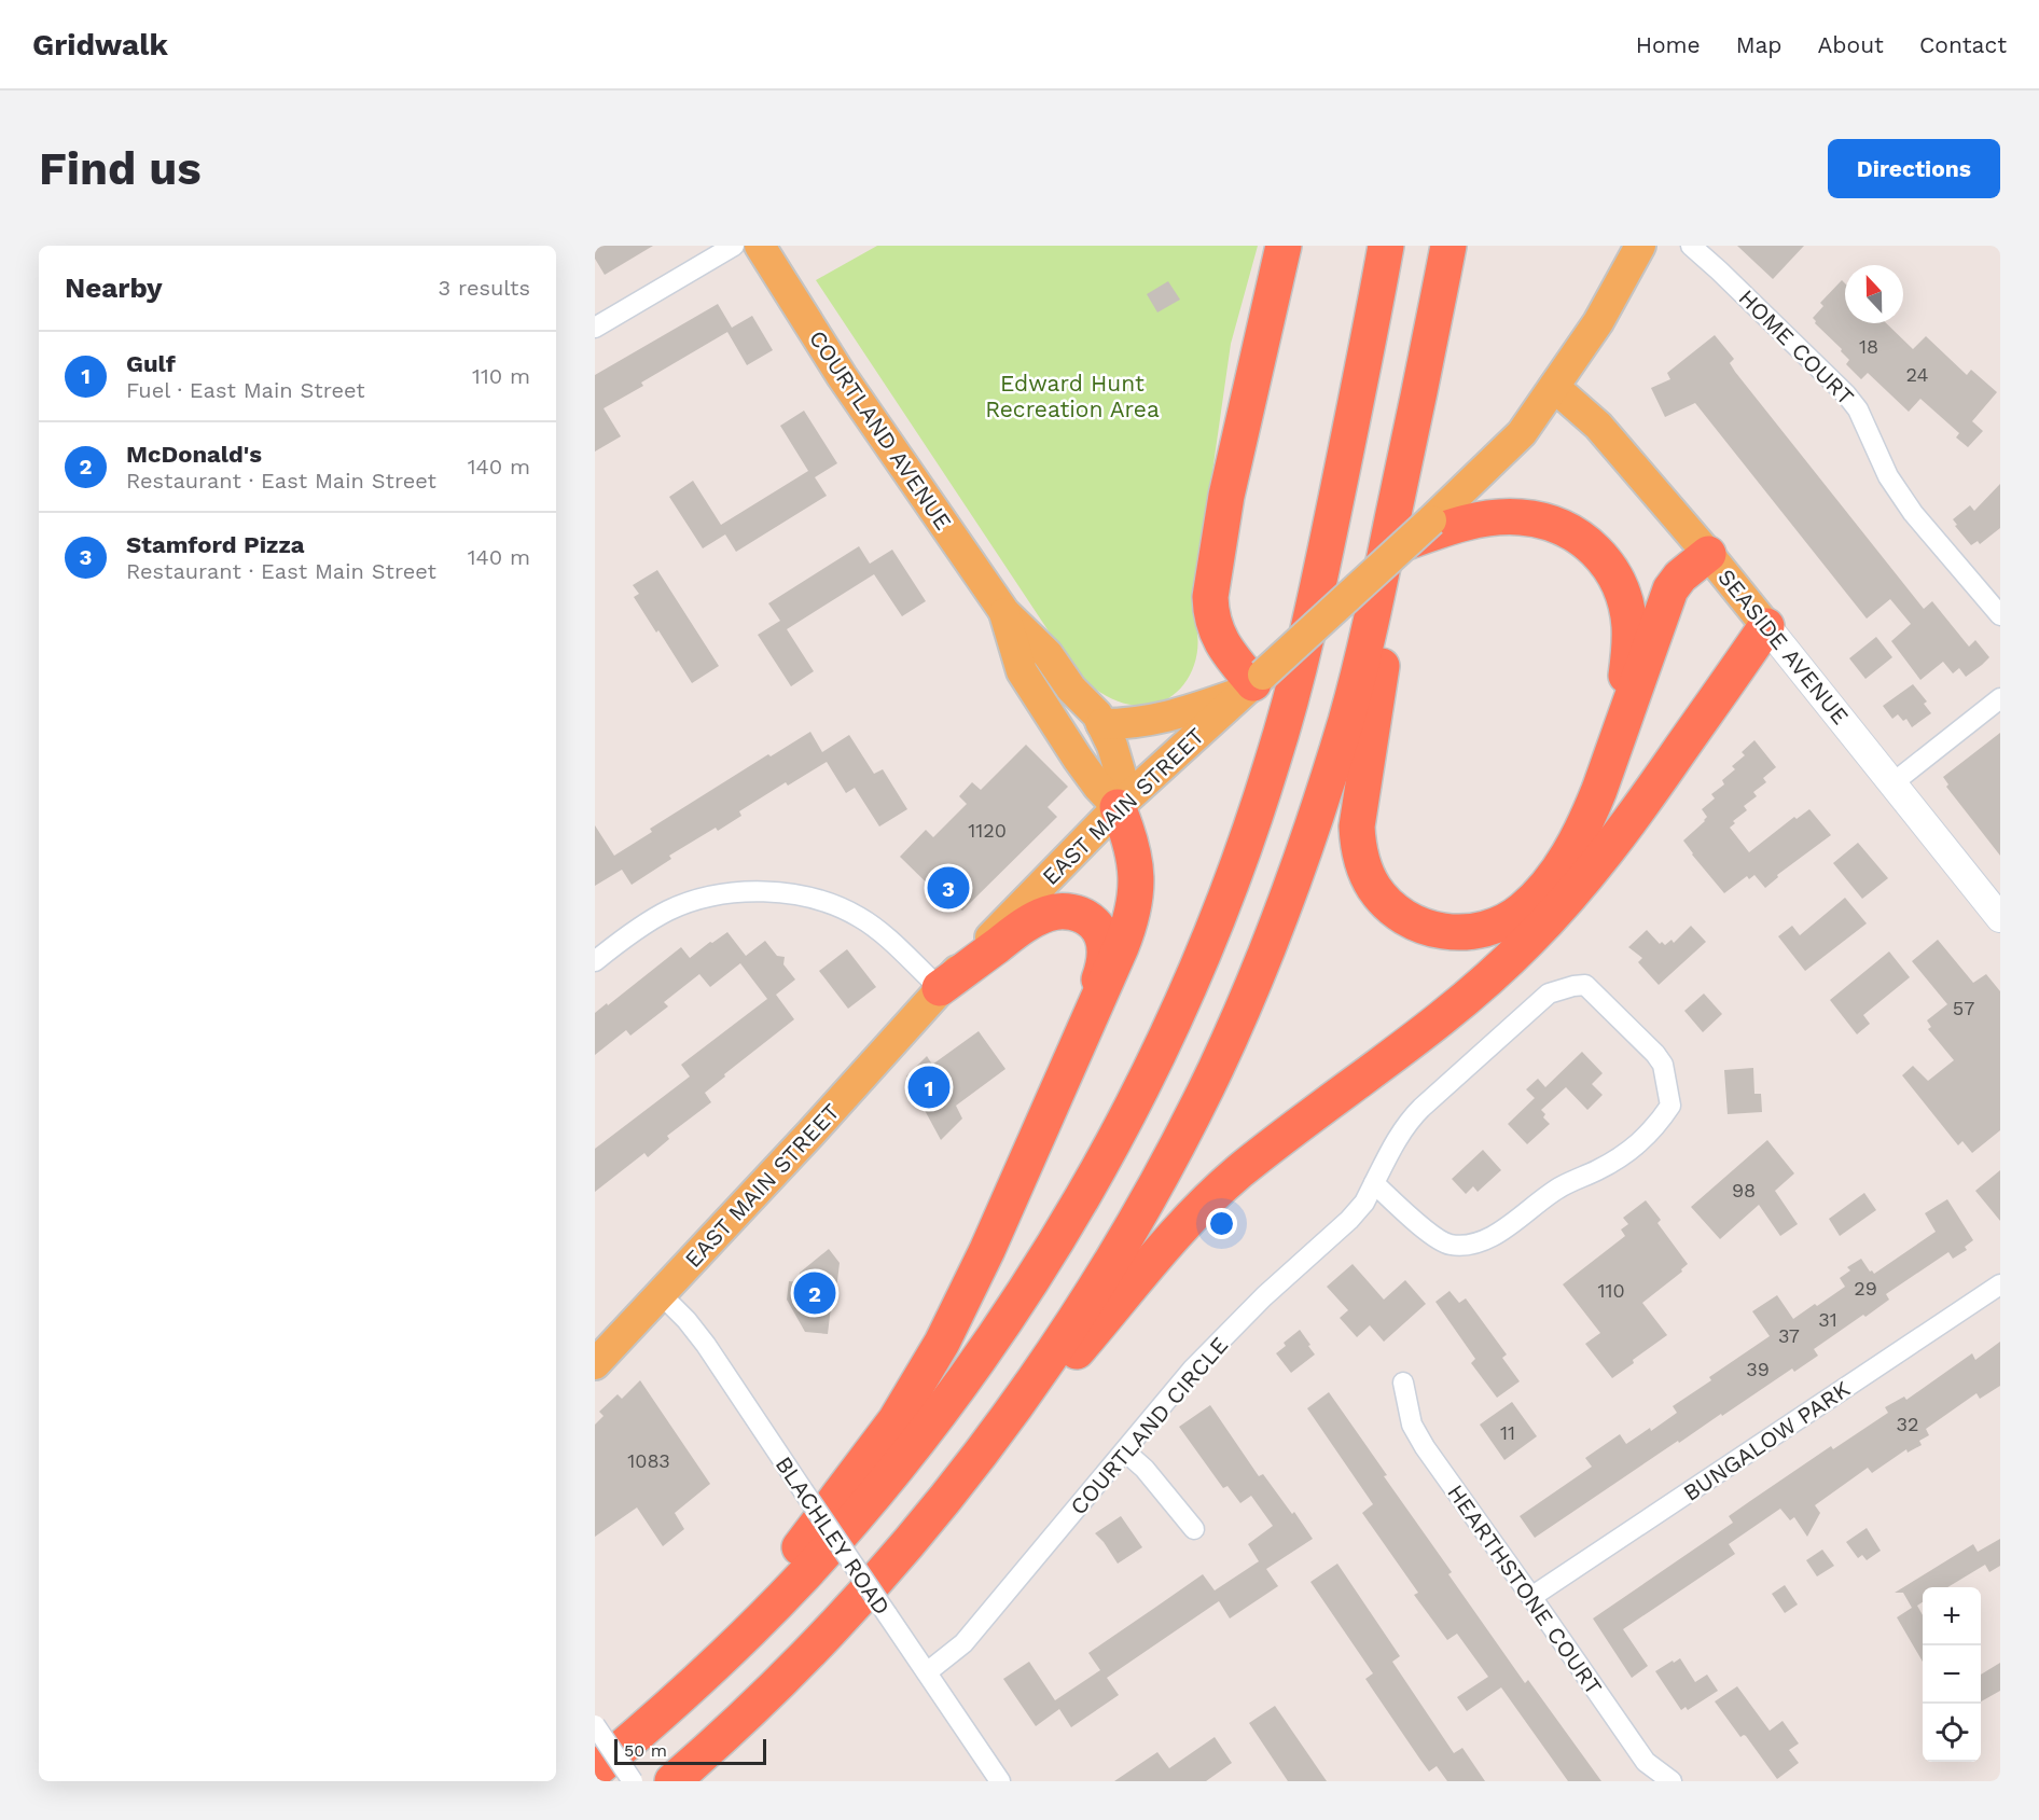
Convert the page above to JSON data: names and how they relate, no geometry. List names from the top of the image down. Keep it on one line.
{"streets":{"main road":["COURTLAND AVENUE","SEASIDE AVENUE","EAST MAIN STREET"],"street":["HOME COURT","COURTLAND CIRCLE","BUNGALOW PARK","BLACHLEY ROAD","HEARTHSTONE COURT"]},"crossings":[["COURTLAND AVENUE","EAST MAIN STREET"],["SEASIDE AVENUE","EAST MAIN STREET"],["EAST MAIN STREET","BLACHLEY ROAD"],["COURTLAND CIRCLE","BLACHLEY ROAD"],["BUNGALOW PARK","HEARTHSTONE COURT"]],"parks":["Edward Hunt Recreation Area"],"house_numbers":["18","24","1120","57","98","29","110","31","37","39","32","11","1083"],"scale_bar":"50 m","north":"top","page":{"header":"Gridwalk","nav":["Home","Map","About","Contact"],"buttons":"Directions","title":"Find us","heading":["Nearby","3 results"],"list":[{"mark":"1","name":"Gulf","note":"Fuel · East Main Street","value":"110 m"},{"mark":"2","name":"McDonald's","note":"Restaurant · East Main Street","value":"140 m"},{"mark":"3","name":"Stamford Pizza","note":"Restaurant · East Main Street","value":"140 m"}],"pins":["3","1","2"],"map_buttons":["+","−"],"scale":"50 m"}}
